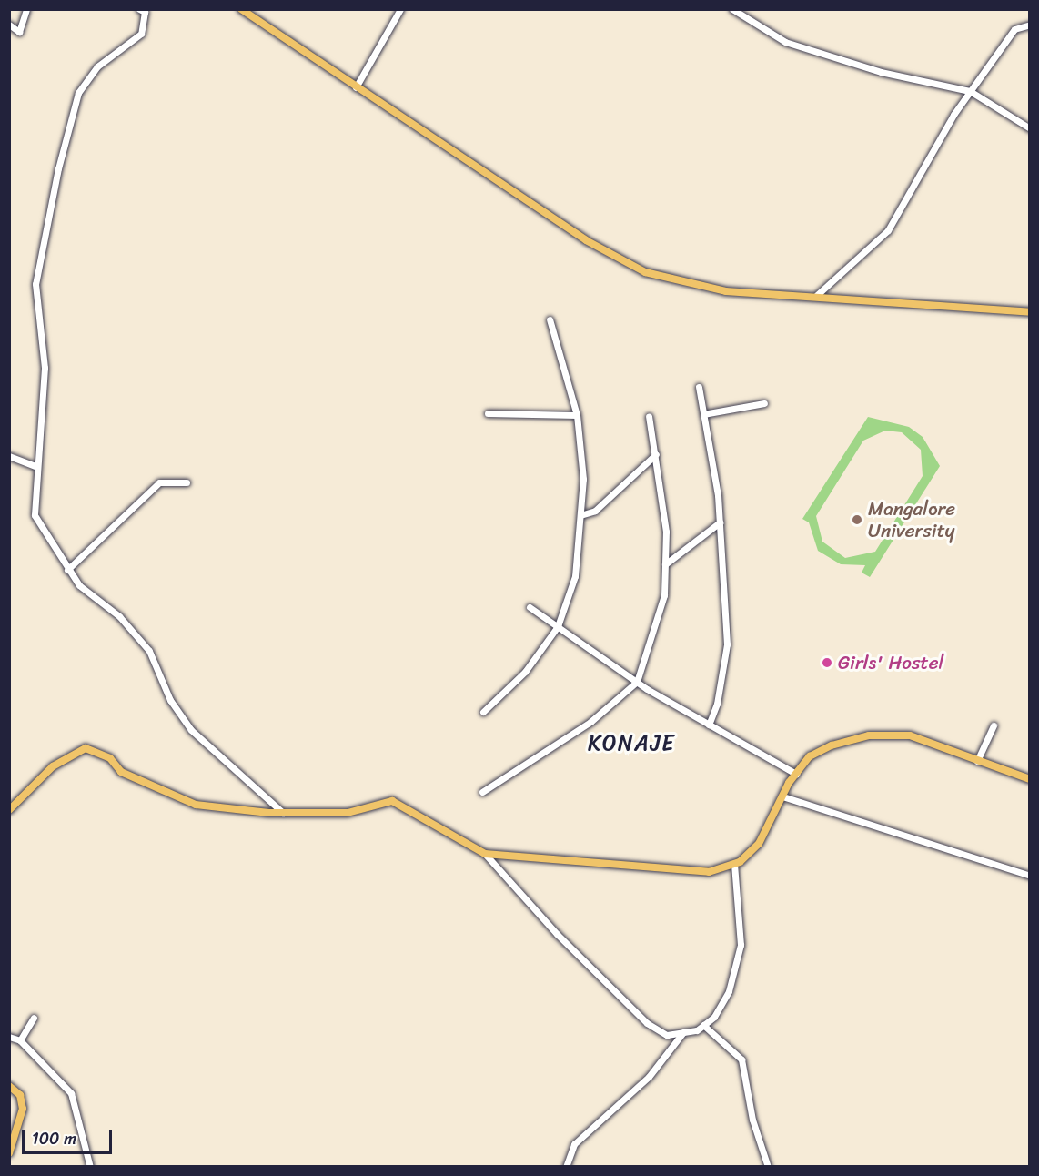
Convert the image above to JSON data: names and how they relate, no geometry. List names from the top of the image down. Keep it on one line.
{"districts":["KONAJE"],"places":["Mangalore University","Girls' Hostel"],"scale_bar":"100 m"}
